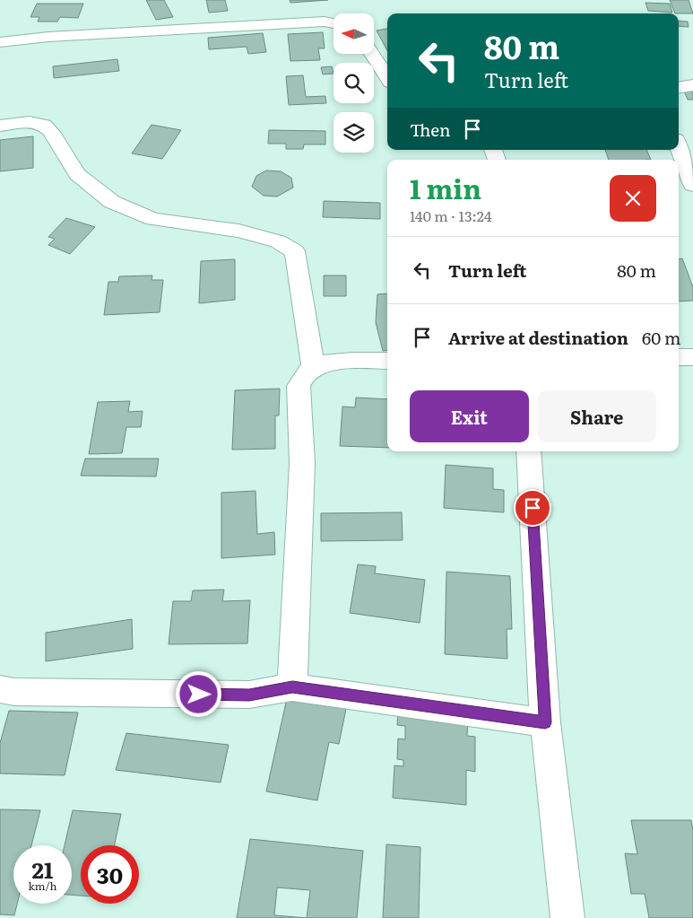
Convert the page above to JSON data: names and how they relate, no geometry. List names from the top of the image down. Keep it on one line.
{"north":"left","page":{"turn":["80 m","Turn left"],"then":"Then","heading":["1 min","140 m · 13:24"],"list":[{"name":"Turn left","value":"80 m"},{"name":"Arrive at destination","value":"60 m"}],"buttons":["Exit","Share"],"speed":"21 km/h","limit":"30"}}
